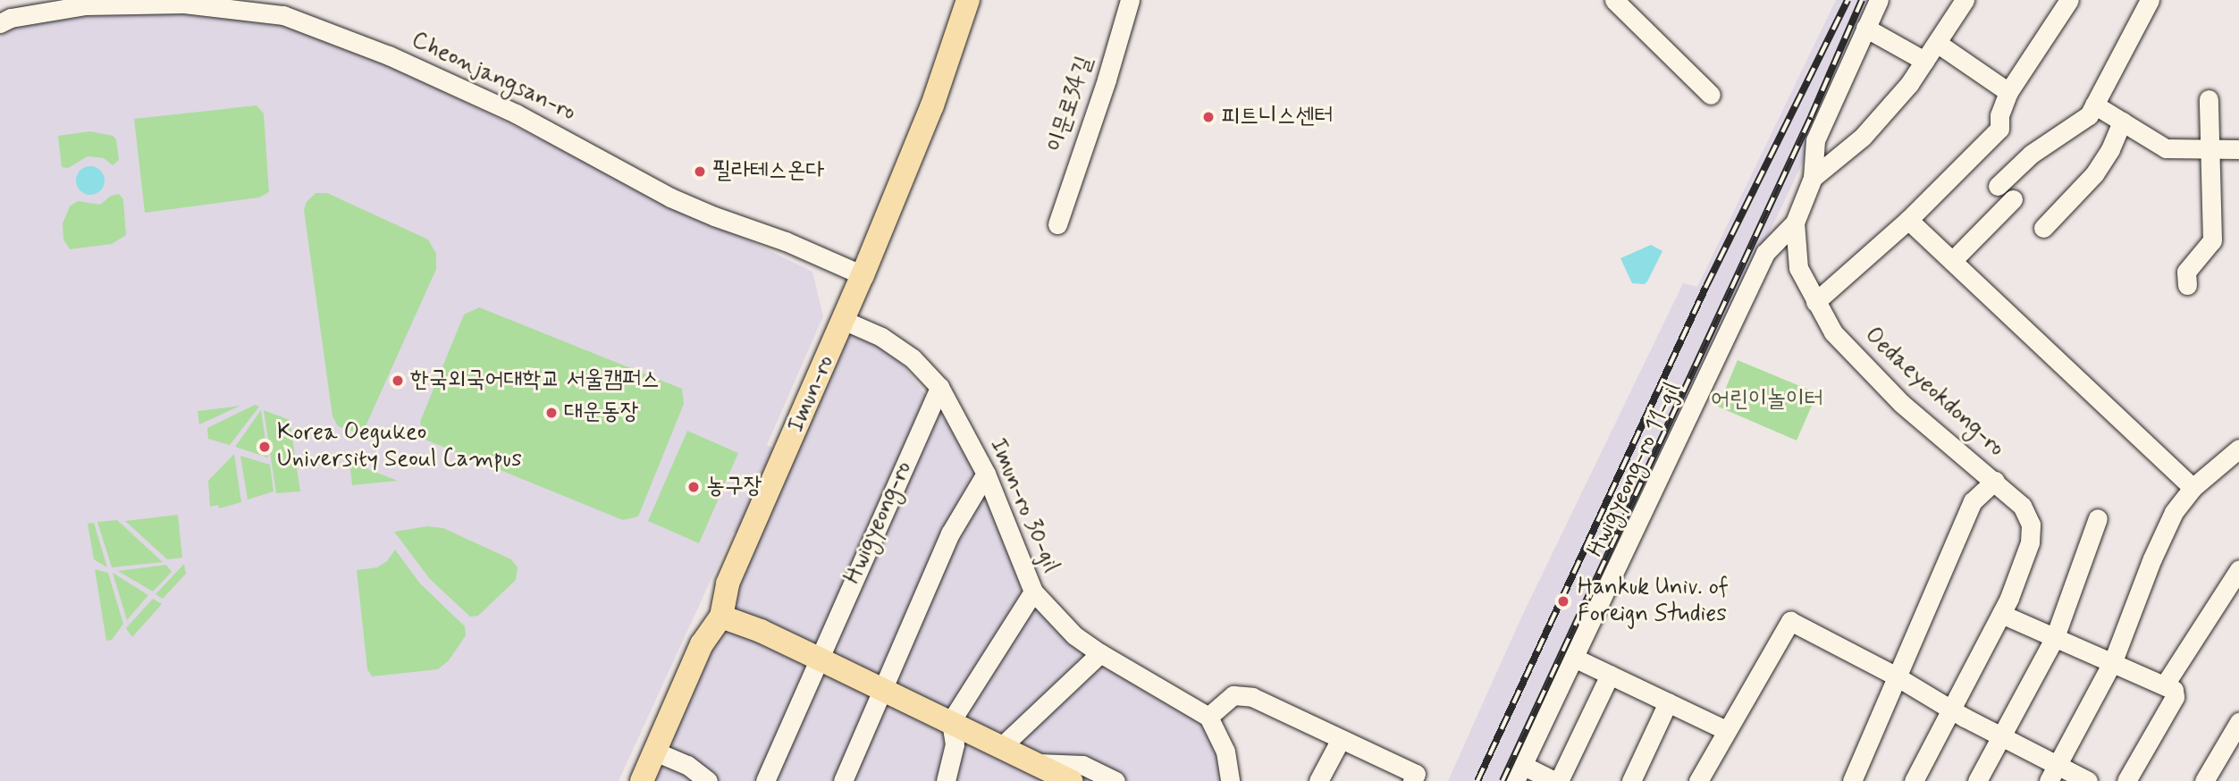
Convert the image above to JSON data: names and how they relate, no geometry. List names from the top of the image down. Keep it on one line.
{"streets":{"main road":["Imun-ro"],"street":["Cheonjangsan-ro","이문로34길","Oedaeyeokdong-ro","Hwigyeong-ro 11-gil","Imun-ro 30-gil","Hwigyeong-ro"]},"crossings":[["Cheonjangsan-ro","Imun-ro"],["Oedaeyeokdong-ro","Hwigyeong-ro 11-gil"],["Imun-ro","Imun-ro 30-gil"],["Imun-ro 30-gil","Hwigyeong-ro"]],"parks":["어린이놀이터"],"places":["피트니스센터","필라테스온다","한국외국어대학교 서울캠퍼스","대운동장","Korea Oegukeo University Seoul Campus","농구장","Hankuk Univ. of Foreign Studies"]}
